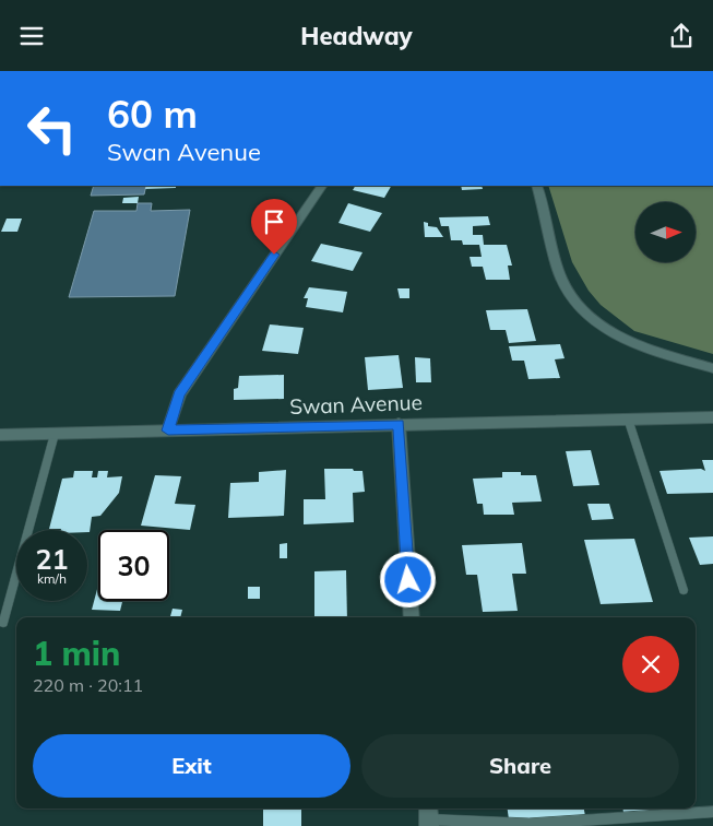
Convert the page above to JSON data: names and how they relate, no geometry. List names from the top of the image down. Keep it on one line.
{"streets":{"street":["Swan Avenue"]},"north":"right","page":{"header":"Headway","turn":["60 m","Swan Avenue"],"speed":"21 km/h","limit":"30","heading":["1 min","220 m · 20:11"],"buttons":["Exit","Share"]}}
